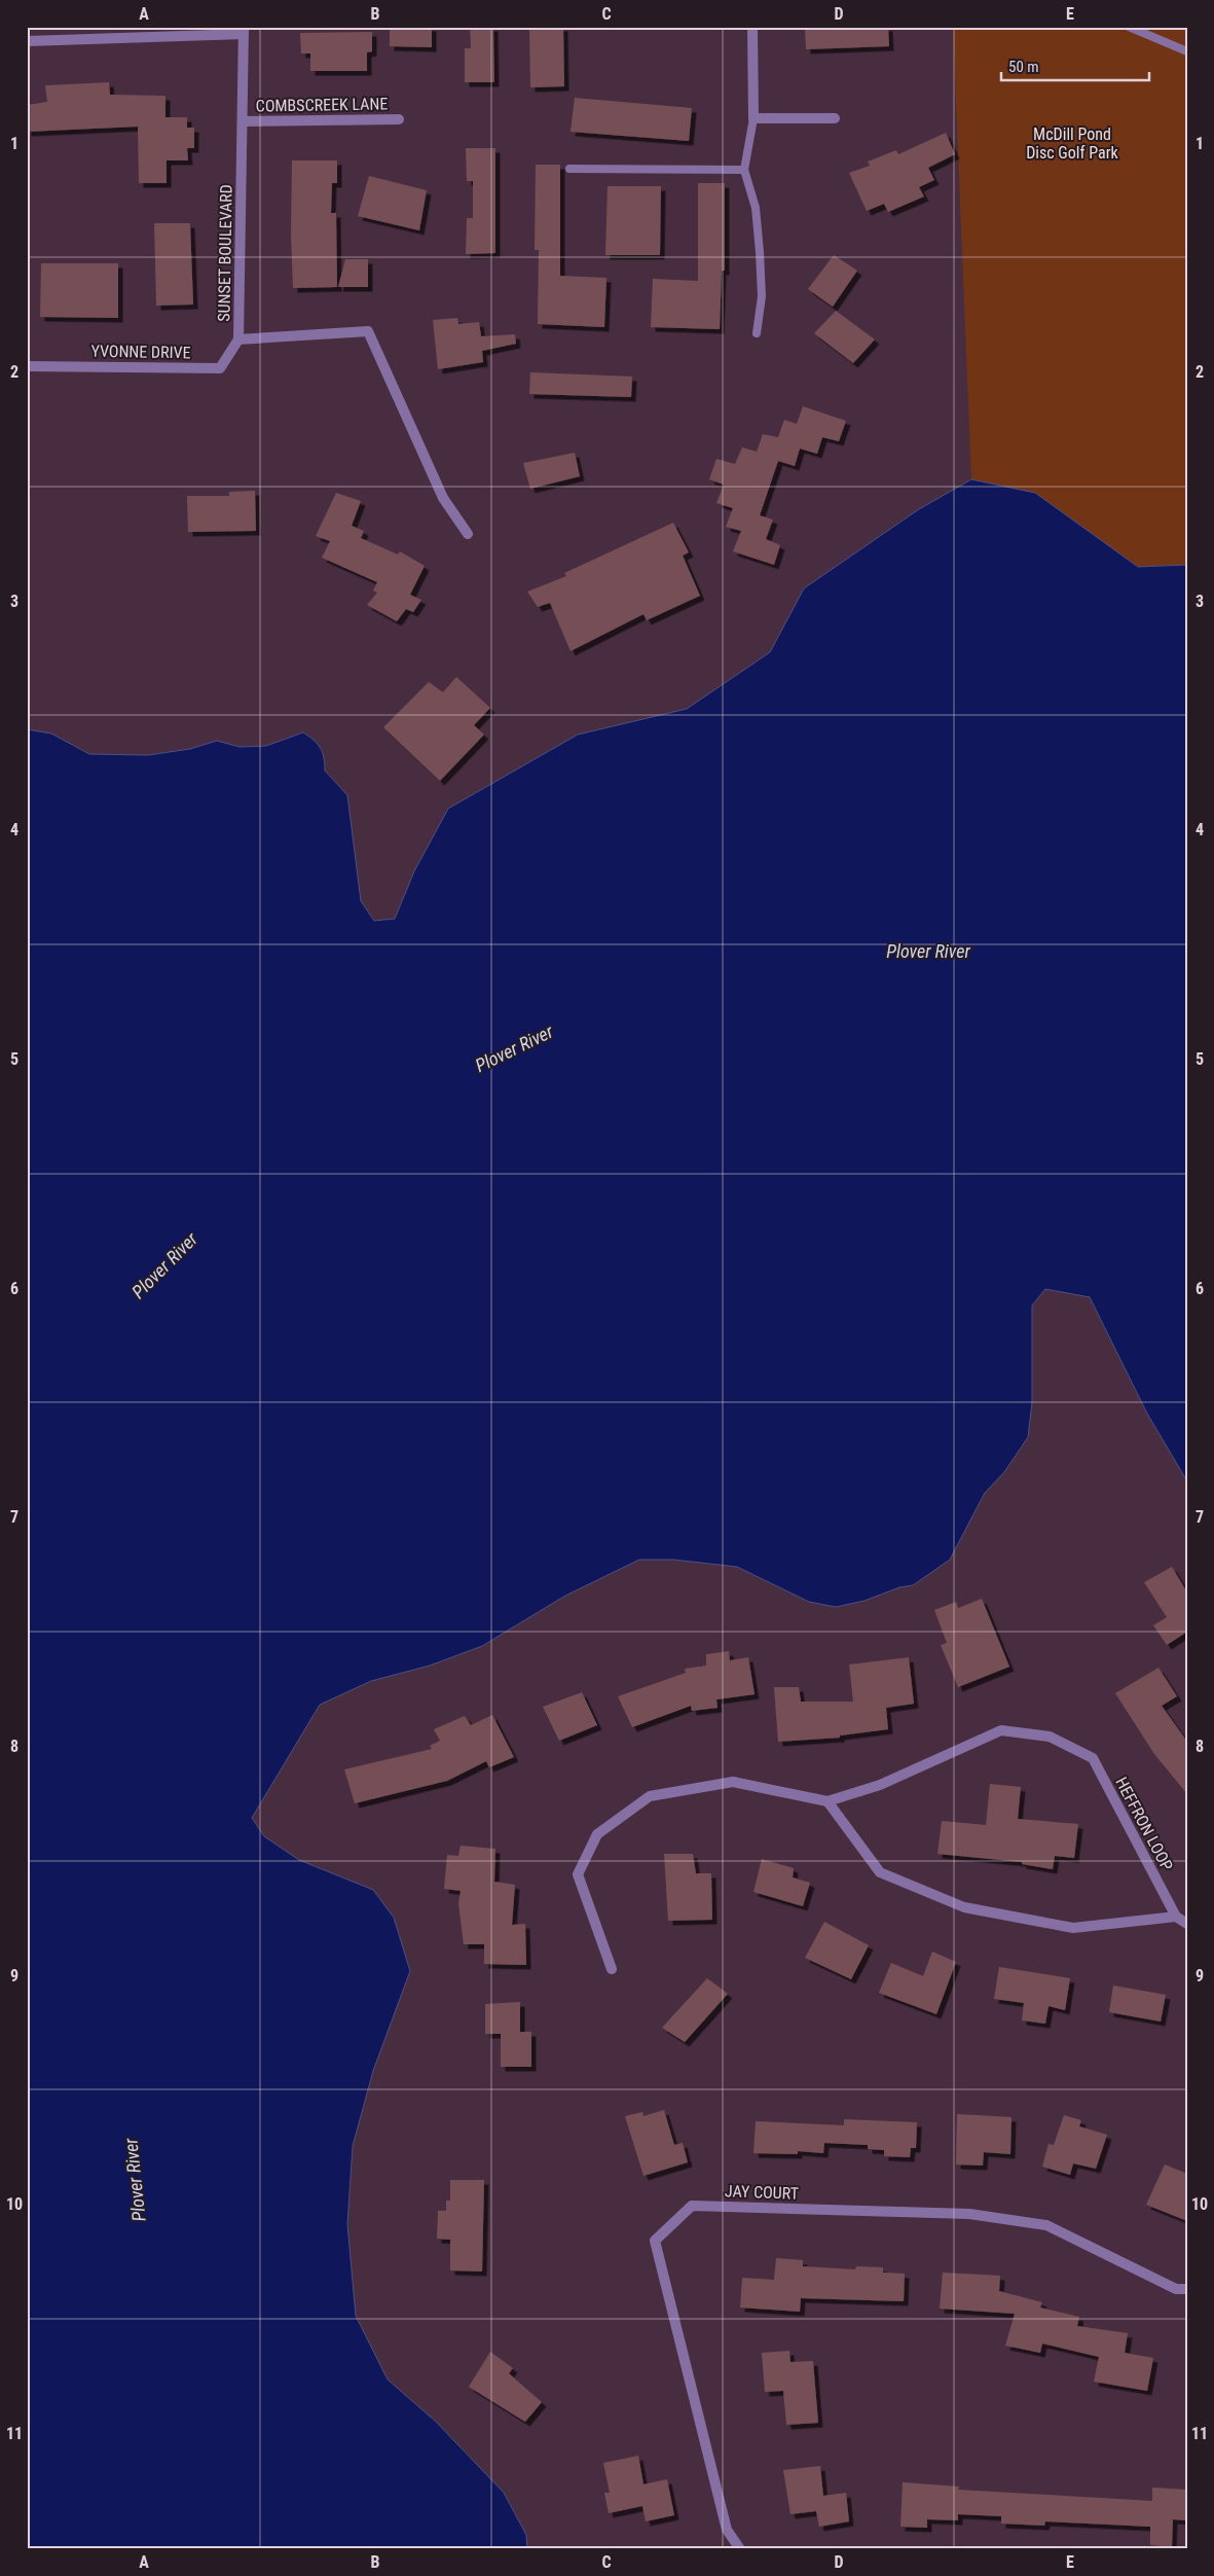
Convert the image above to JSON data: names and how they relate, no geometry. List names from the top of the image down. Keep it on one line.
{"streets":{"street":["COMBSCREEK LANE","SUNSET BOULEVARD","YVONNE DRIVE","HEFFRON LOOP","JAY COURT"]},"crossings":[["COMBSCREEK LANE","SUNSET BOULEVARD"],["SUNSET BOULEVARD","YVONNE DRIVE"]],"water":["Plover River"],"parks":["McDill Pond Disc Golf Park"],"scale_bar":"50 m","grid":{"columns":["A","B","C","D","E"],"rows":["1","2","3","4","5","6","7","8","9","10","11"]}}
